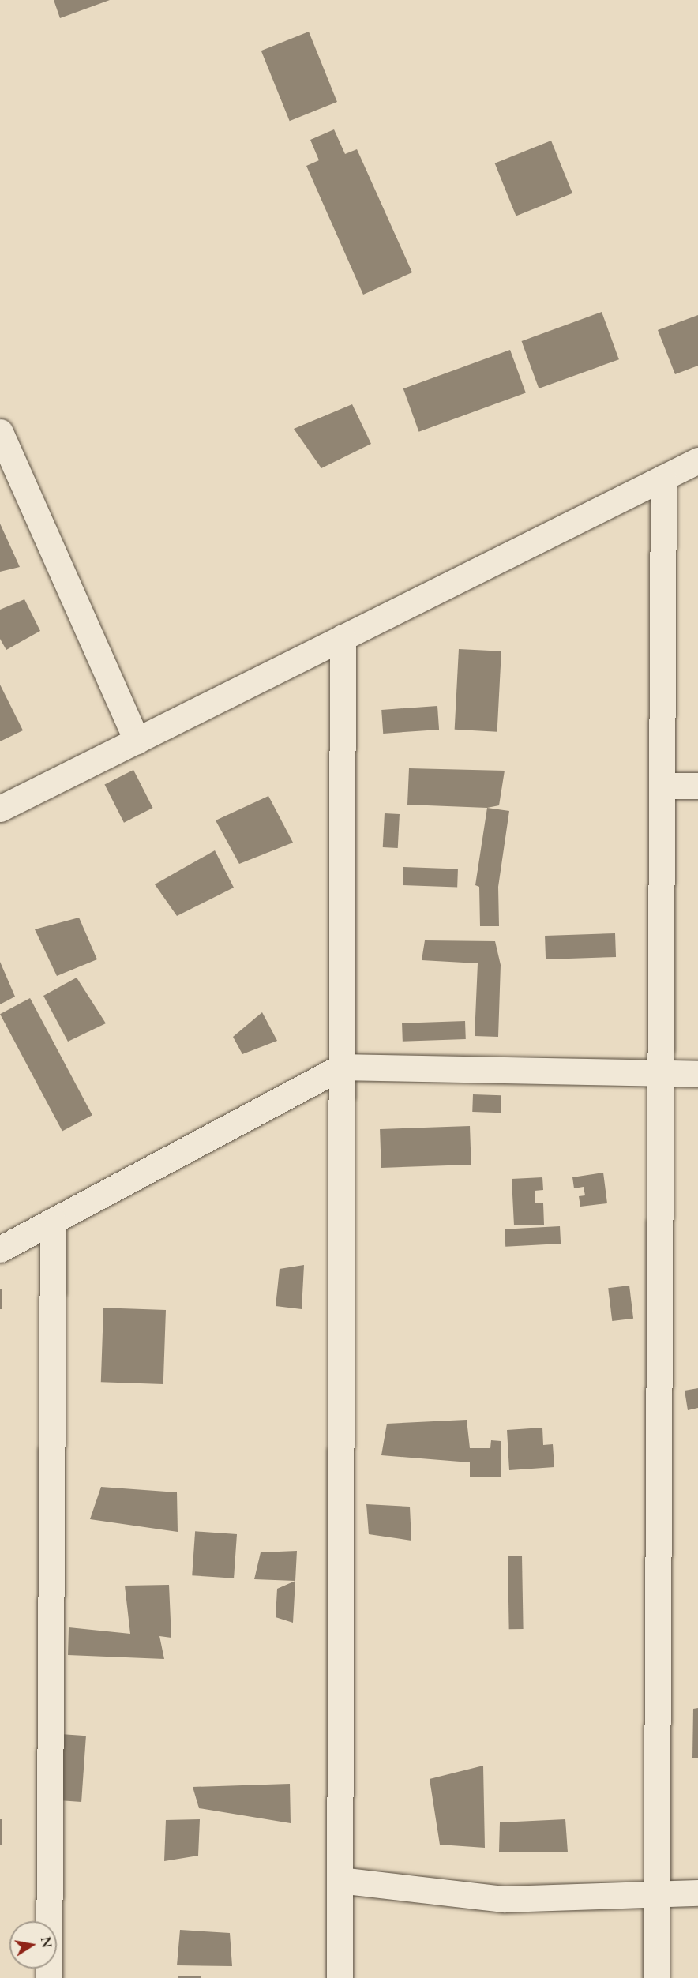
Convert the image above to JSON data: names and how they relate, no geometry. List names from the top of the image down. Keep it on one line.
{"north":"right"}
